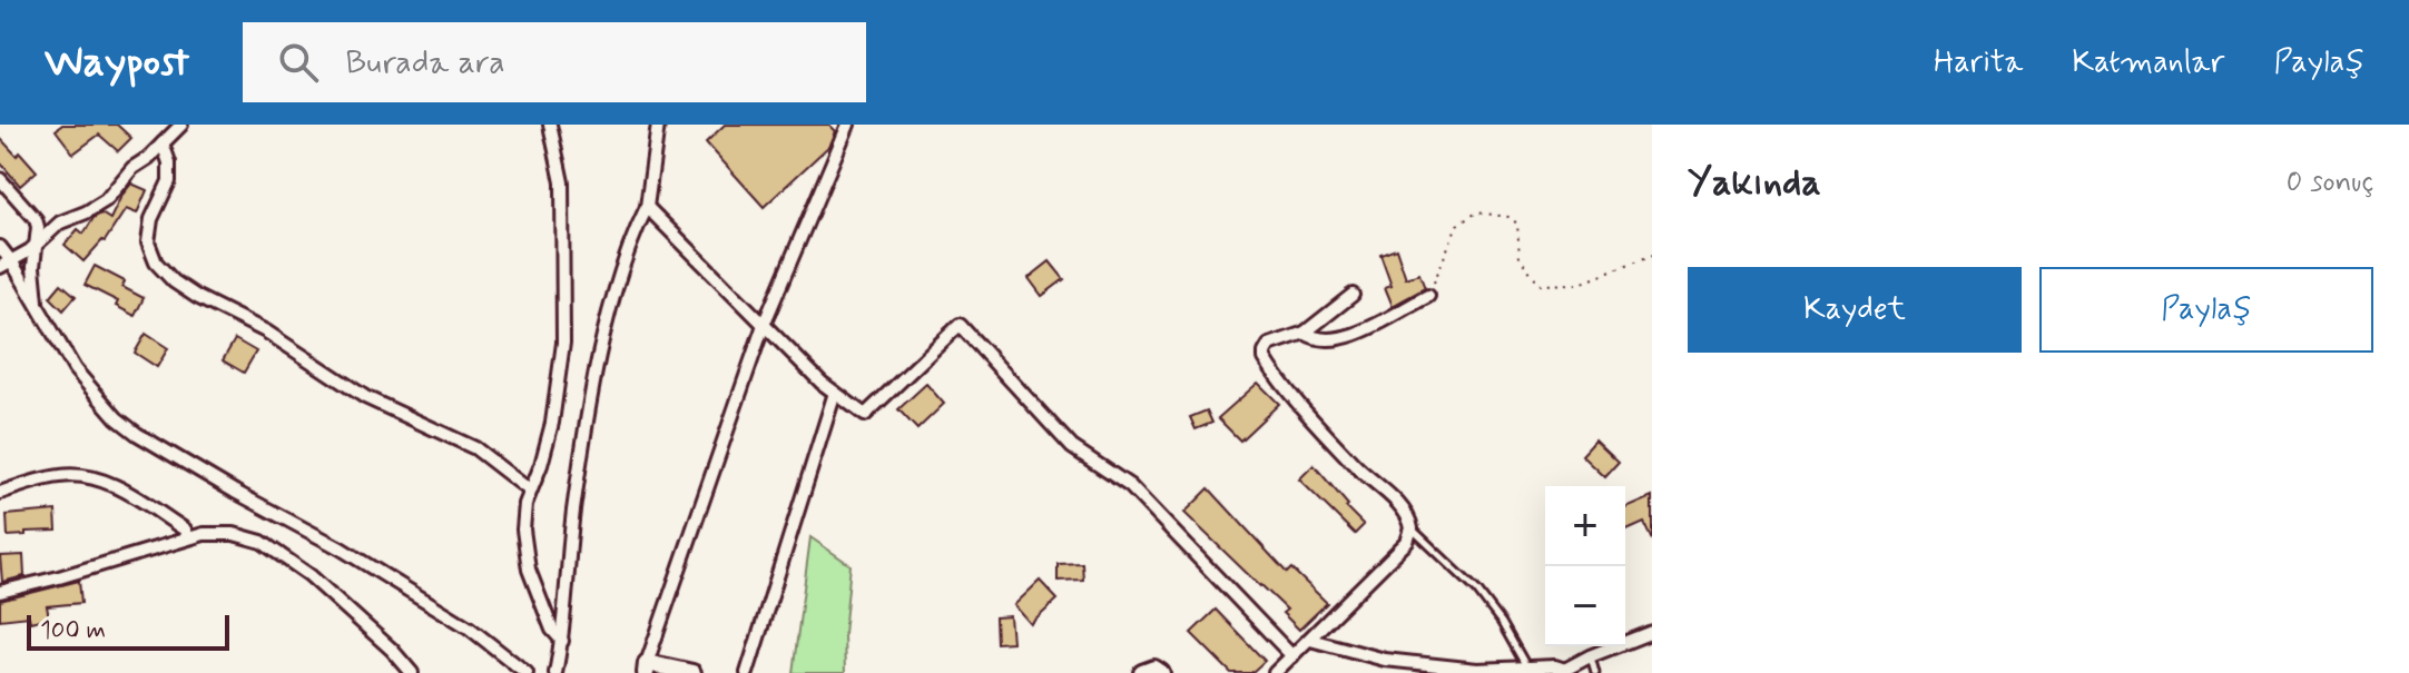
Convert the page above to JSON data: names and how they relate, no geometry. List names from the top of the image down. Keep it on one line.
{"scale_bar":"100 m","page":{"header":"Waypost","search":"Burada ara","nav":["Harita","Katmanlar","Paylaş"],"heading":["Yakında","0 sonuç"],"buttons":["Kaydet","Paylaş"],"map_buttons":["+","−"],"scale":"100 m"}}
